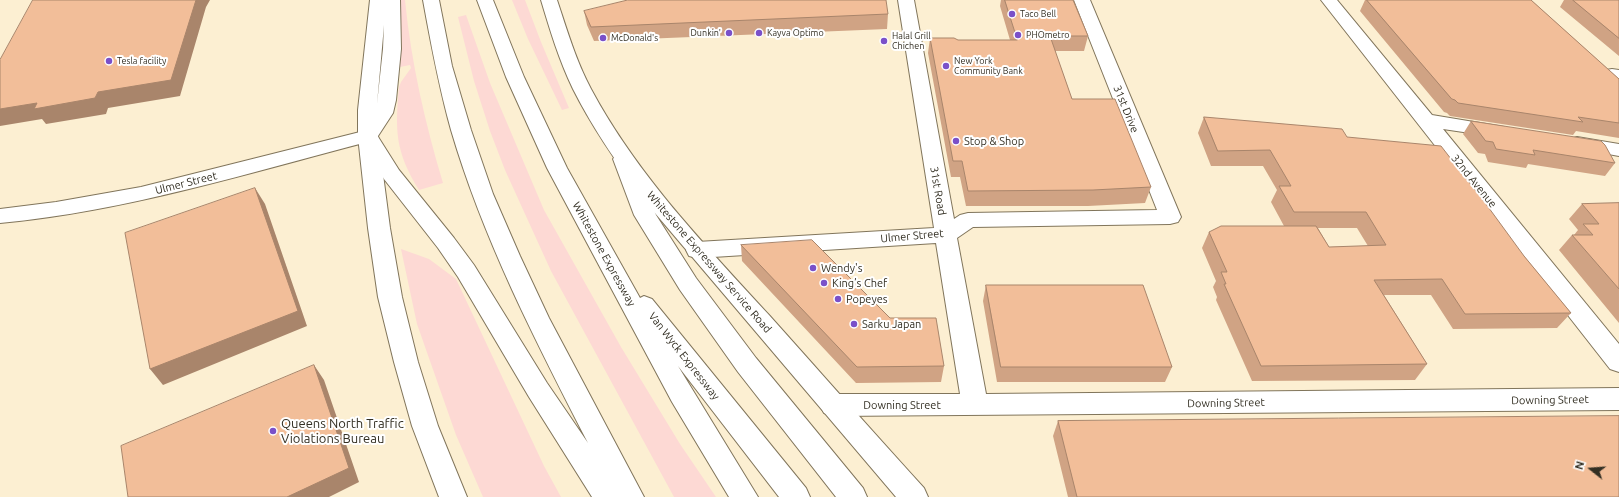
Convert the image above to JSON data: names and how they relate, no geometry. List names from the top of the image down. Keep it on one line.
{"streets":{"main road":["31st Drive","32nd Avenue","Ulmer Street","31st Road","Whitestone Expressway","Whitestone Expressway Service Road","Van Wyck Expressway","Downing Street"]},"crossings":[["31st Drive","Ulmer Street"],["Ulmer Street","31st Road"],["Ulmer Street","Whitestone Expressway Service Road"],["31st Road","Downing Street"],["Whitestone Expressway","Van Wyck Expressway"],["Whitestone Expressway Service Road","Downing Street"]],"places":["Taco Bell","Dunkin'","Kayva Optimo","PHOmetro","McDonald's","Halal Grill Chichen","Tesla facility","New York Community Bank","Stop & Shop","Wendy's","King’s Chef","Popeyes","Sarku Japan","Queens North Traffic Violations Bureau"],"north":"left"}
